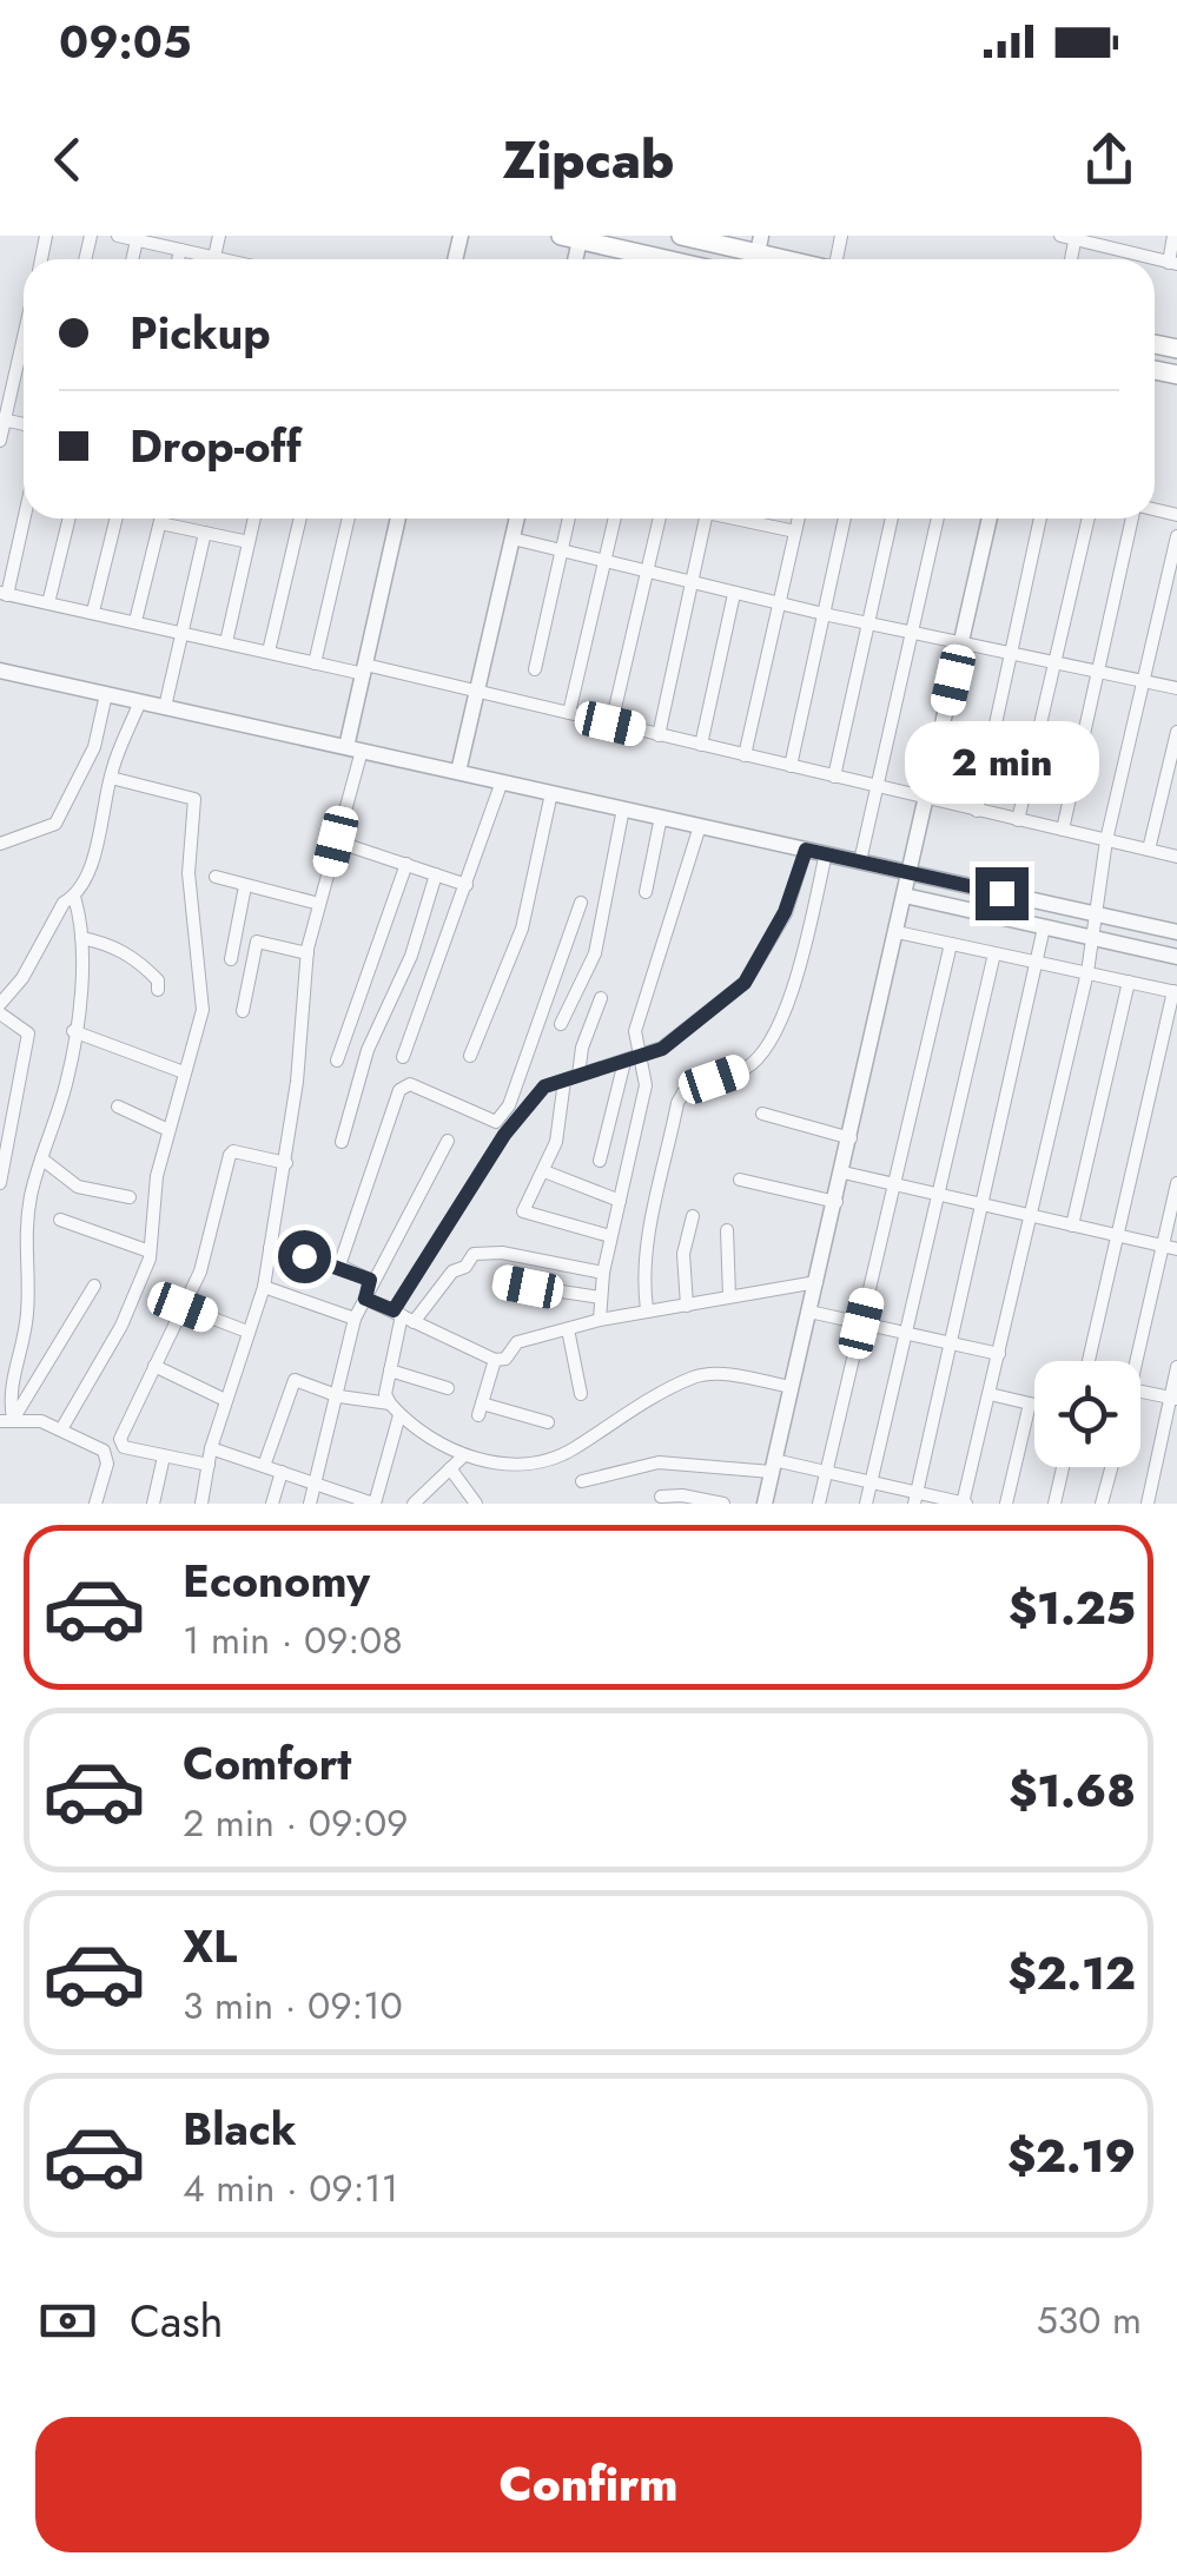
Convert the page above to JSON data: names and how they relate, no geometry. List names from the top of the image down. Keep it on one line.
{"page":{"status":"09:05","header":"Zipcab","banner":["Pickup","Drop-off"],"bubble":"2 min","list":[{"name":"Economy","note":"1 min · 09:08","value":"$1.25"},{"name":"Comfort","note":"2 min · 09:09","value":"$1.68"},{"name":"XL","note":"3 min · 09:10","value":"$2.12"},{"name":"Black","note":"4 min · 09:11","value":"$2.19"}],"pay":["Cash","530 m"],"buttons":"Confirm"}}
